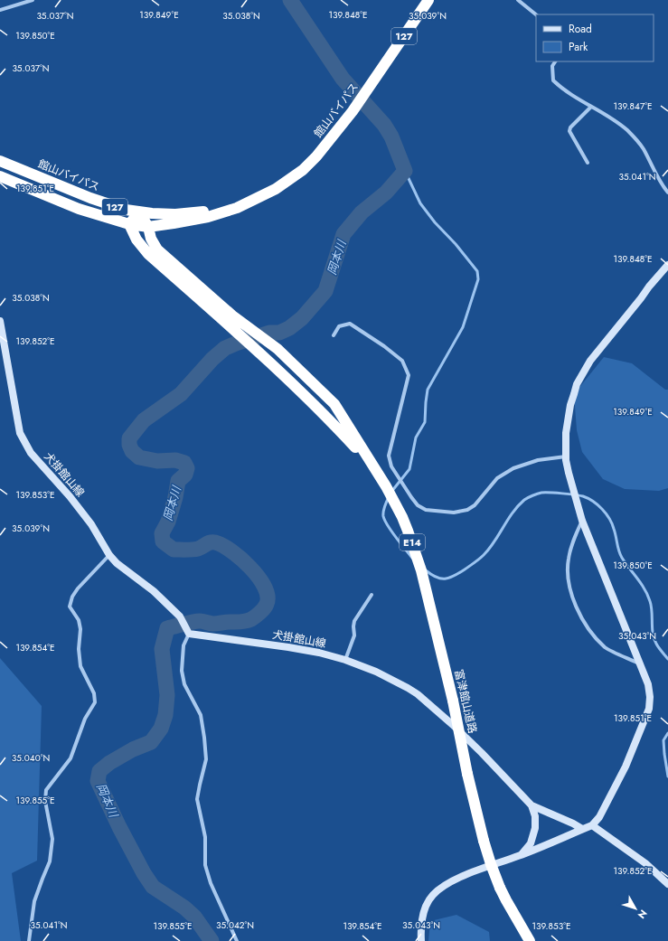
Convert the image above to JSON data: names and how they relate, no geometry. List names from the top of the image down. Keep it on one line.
{"streets":{"highway":["127","館山バイパス","E14","富津館山道路"],"main road":["犬掛館山線"]},"water":["岡本川"],"legend":["Road","Park"],"north":"bottom right","coordinates":["139.849°E","139.848°E","35.037°N","35.038°N","35.039°N","139.850°E","139.847°E","35.041°N","139.851°E","139.852°E","139.853°E","35.043°N","139.854°E","35.040°N","139.855°E","35.042°N"]}
